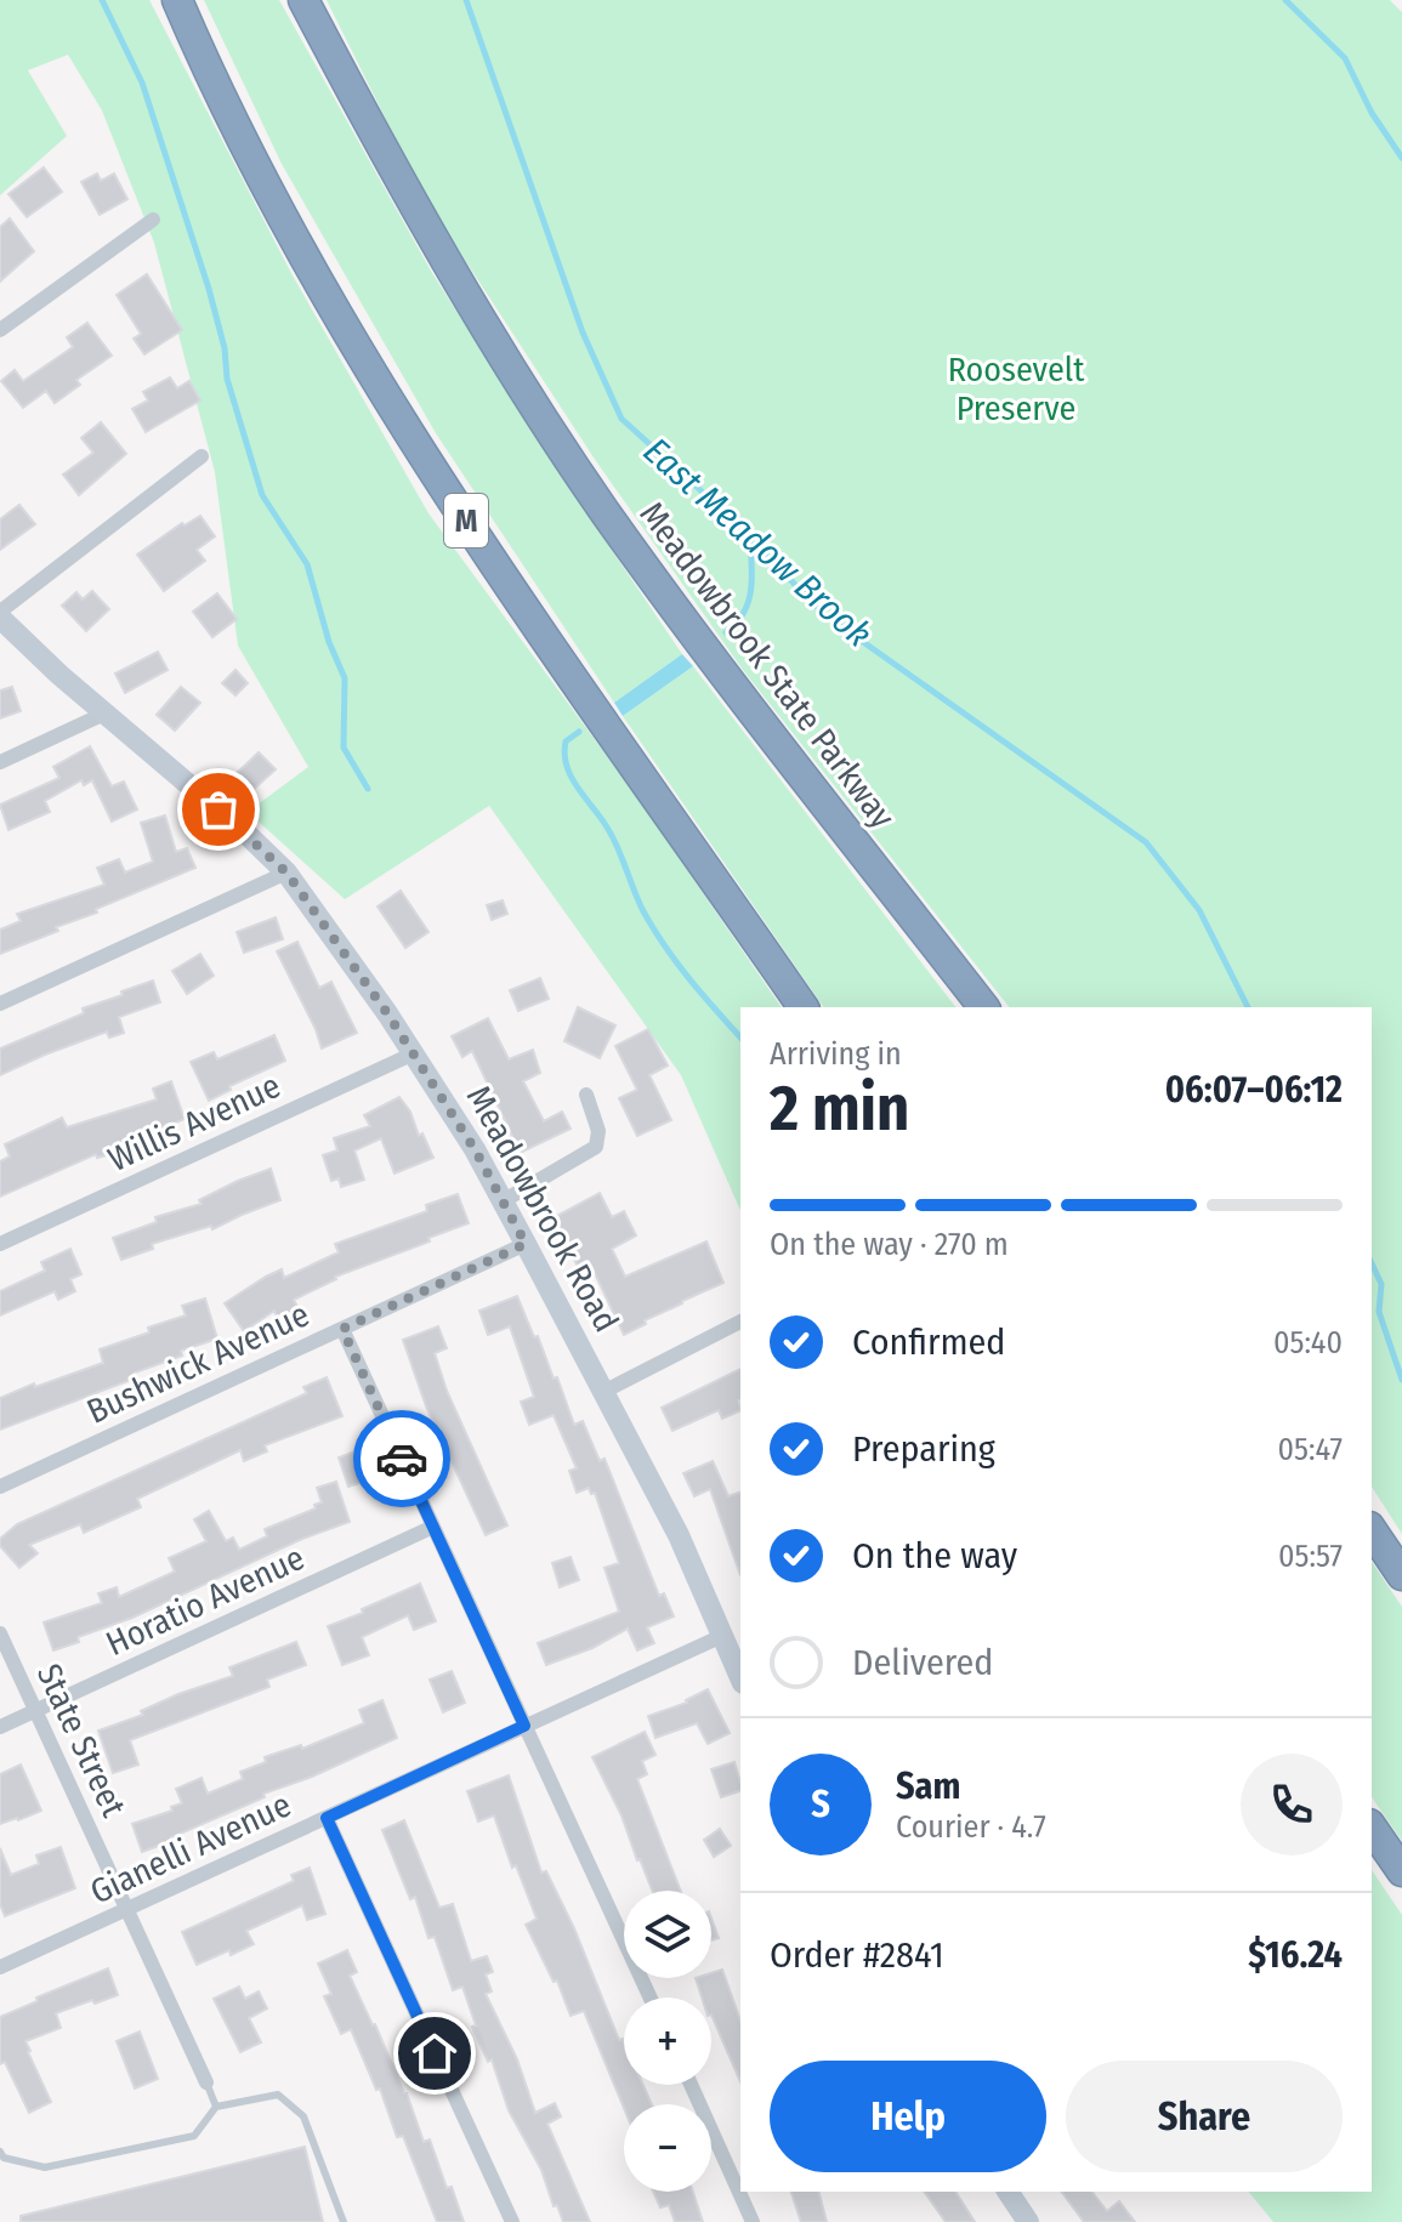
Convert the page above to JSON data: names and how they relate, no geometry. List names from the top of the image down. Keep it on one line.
{"streets":{"highway":["M","Meadowbrook State Parkway"],"street":["Willis Avenue","Meadowbrook Road","Bushwick Avenue","Horatio Avenue","State Street","Gianelli Avenue"]},"crossings":[["Willis Avenue","Meadowbrook Road"],["Meadowbrook Road","Bushwick Avenue"],["Meadowbrook Road","Gianelli Avenue"],["Horatio Avenue","State Street"],["State Street","Gianelli Avenue"]],"water":["East Meadow Brook"],"parks":["Roosevelt Preserve"],"page":{"heading":["2 min","Arriving in","06:07–06:12"],"panel":["Sam","Courier · 4.7","Order #2841","$16.24"],"bar":"On the way · 270 m","list":[["Confirmed","05:40"],["Preparing","05:47"],["On the way","05:57"],"Delivered"],"round":"S","map_buttons":["+","−"],"buttons":["Help","Share"]}}
